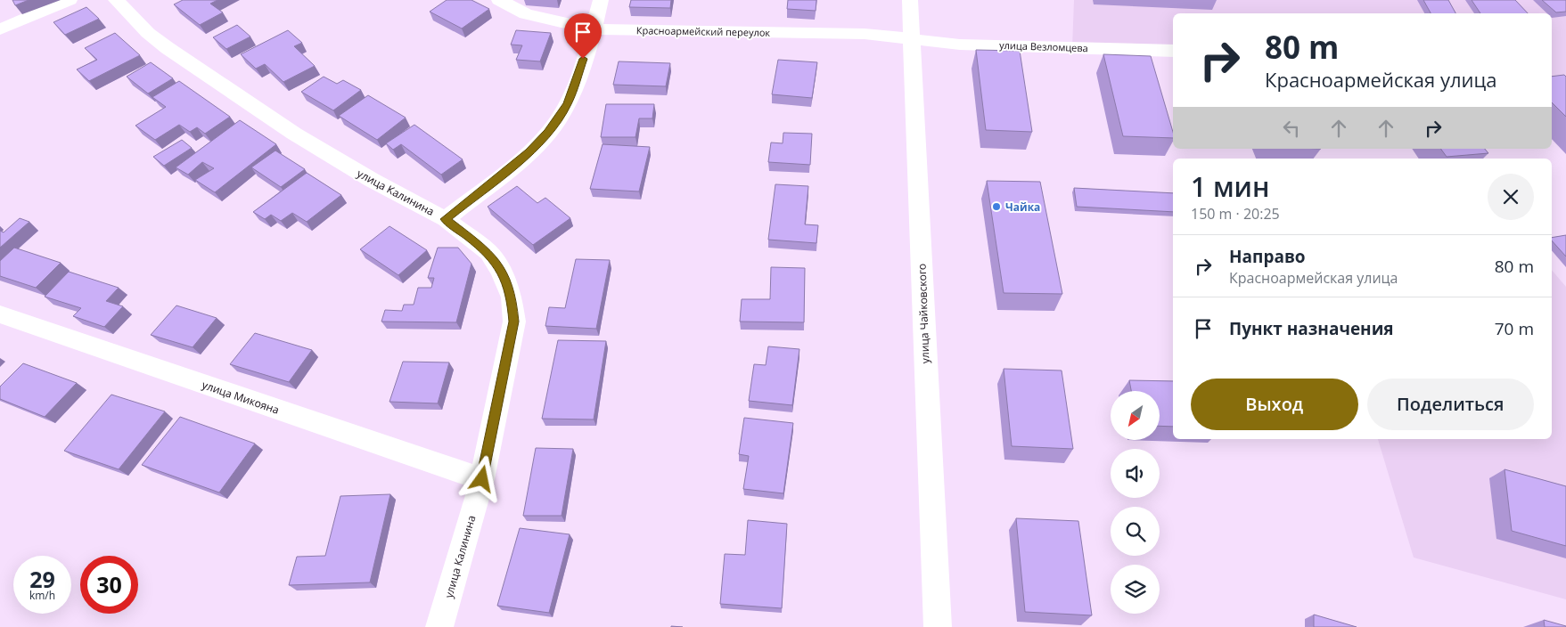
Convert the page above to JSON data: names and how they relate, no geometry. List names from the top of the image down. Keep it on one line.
{"streets":{"street":["Красноармейский переулок","улица Везломцева","улица Калинина","улица Чайковского","улица Микояна"]},"crossings":[["Красноармейский переулок","улица Везломцева"],["Красноармейский переулок","улица Чайковского"],["улица Везломцева","улица Чайковского"],["улица Калинина","улица Микояна"]],"places":["Чайка"],"north":"bottom left","page":{"turn":["80 m","Красноармейская улица"],"heading":["1 мин","150 m · 20:25"],"list":[{"name":"Направо","note":"Красноармейская улица","value":"80 m"},{"name":"Пункт назначения","value":"70 m"}],"buttons":["Выход","Поделиться"],"speed":"29 km/h","limit":"30"}}
